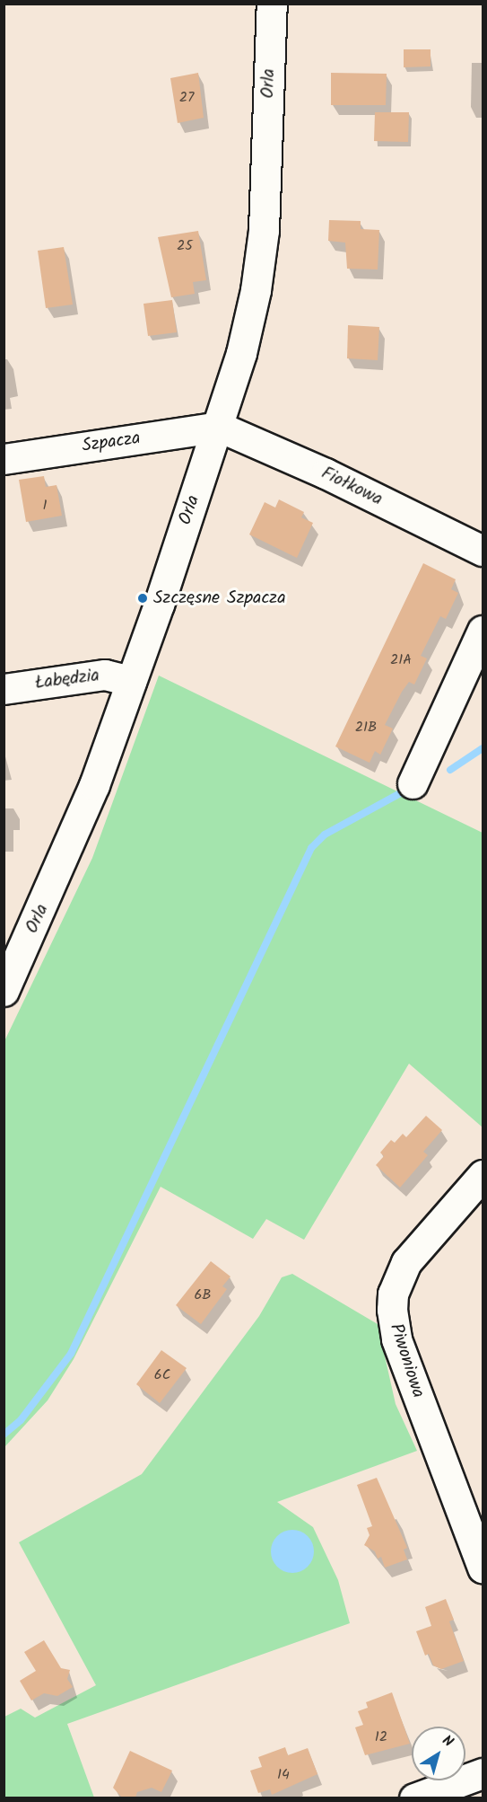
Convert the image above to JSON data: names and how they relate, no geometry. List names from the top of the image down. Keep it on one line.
{"streets":{"street":["Orla","Szpacza","Fiołkowa","Łabędzia","Piwoniowa"]},"crossings":[["Orla","Szpacza"],["Orla","Fiołkowa"],["Orla","Łabędzia"],["Szpacza","Fiołkowa"]],"places":["Szczęsne Szpacza"],"house_numbers":["27","25","1","21A","21B","6B","6C","12","14"],"north":"top right"}
